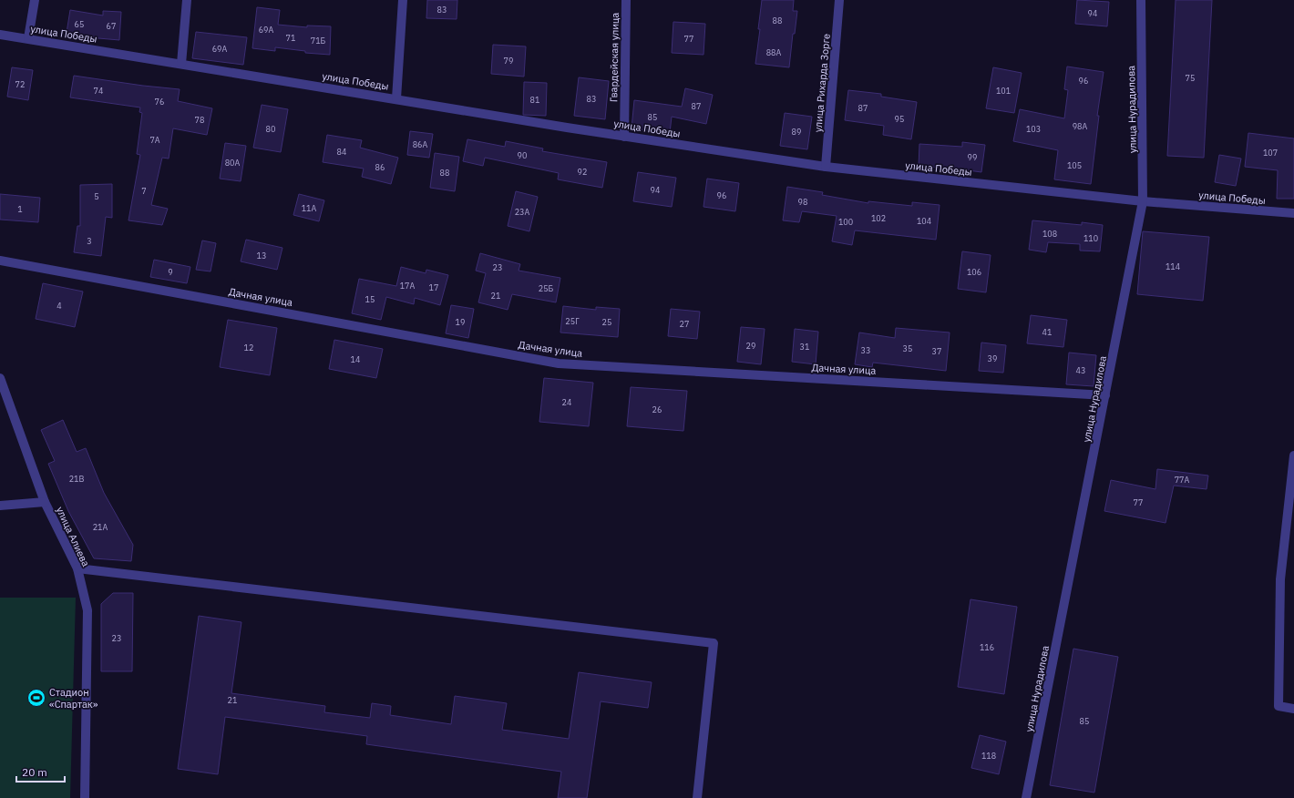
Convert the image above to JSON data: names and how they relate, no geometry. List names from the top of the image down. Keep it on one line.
{"streets":{"street":["улица Победы","Гвардейская улица","улица Рихарда Зорге","улица Нурадилова","Дачная улица","улица Алиева"]},"crossings":[["улица Победы","Гвардейская улица"],["улица Победы","улица Рихарда Зорге"],["улица Победы","улица Нурадилова"],["улица Нурадилова","Дачная улица"]],"places":{"sports":["Стадион «Спартак»"]},"house_numbers":["83","94","88","65","67","69А","71","77","71Б","69А","88А","79","75","96","72","74","101","83","81","76","87","87","85","95","78","98А","80","103","89","7А","86А","84","107","90","99","80А","105","86","92","88","94","7","96","5","98","11А","1","23А","102","104","100","108","110","3","13","114","23","9","106","17А","17","25Б","21","15","4","25Г","19","25","27","41","29","31","12","35","33","37","39","14","43","24","26","21В","77А","77","21А","23","116","21","85","118"],"scale_bar":"20 m"}
